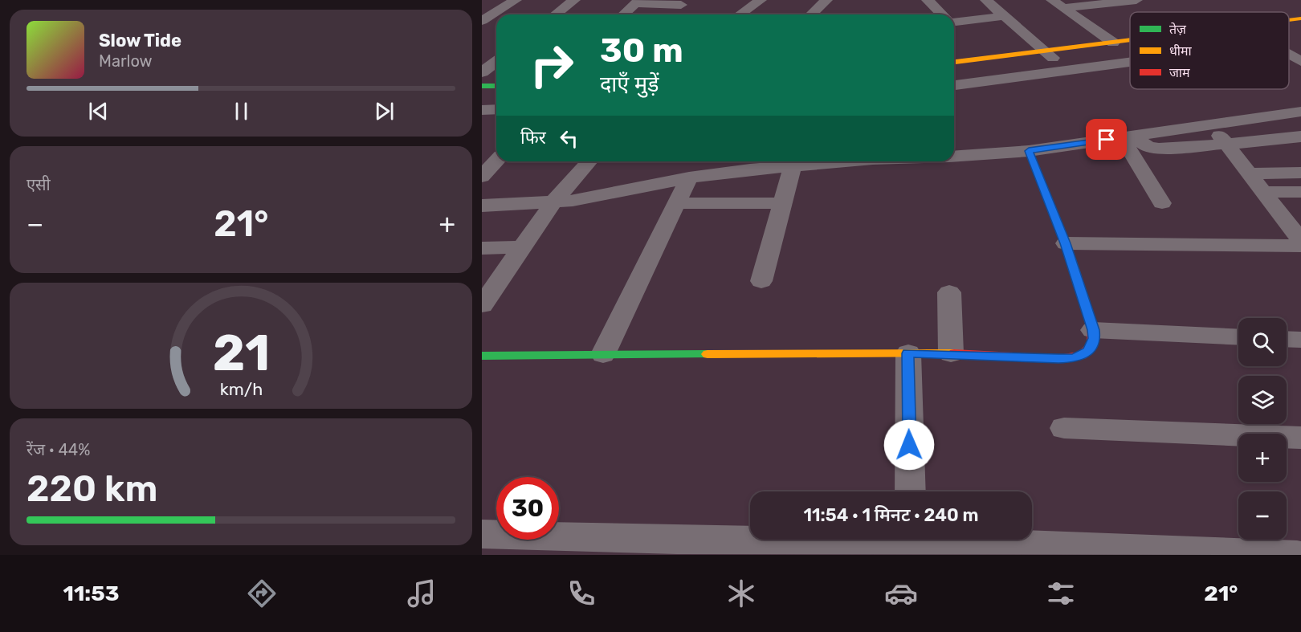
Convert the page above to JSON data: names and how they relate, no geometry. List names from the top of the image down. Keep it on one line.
{"legend":["तेज़","धीमा","जाम"],"page":{"turn":["30 m","दाएँ मुड़ें"],"song":["Slow Tide","Marlow"],"then":"फिर","tile":["एसी",["रेंज · 44%","220 km"]],"heat":["−","21°","+"],"map_buttons":["+","−"],"limit":"30","trip":"11:54 · 1 मिनट · 240 m","tabs":["11:53","21°"],"gauge":["21","km/h"]}}
